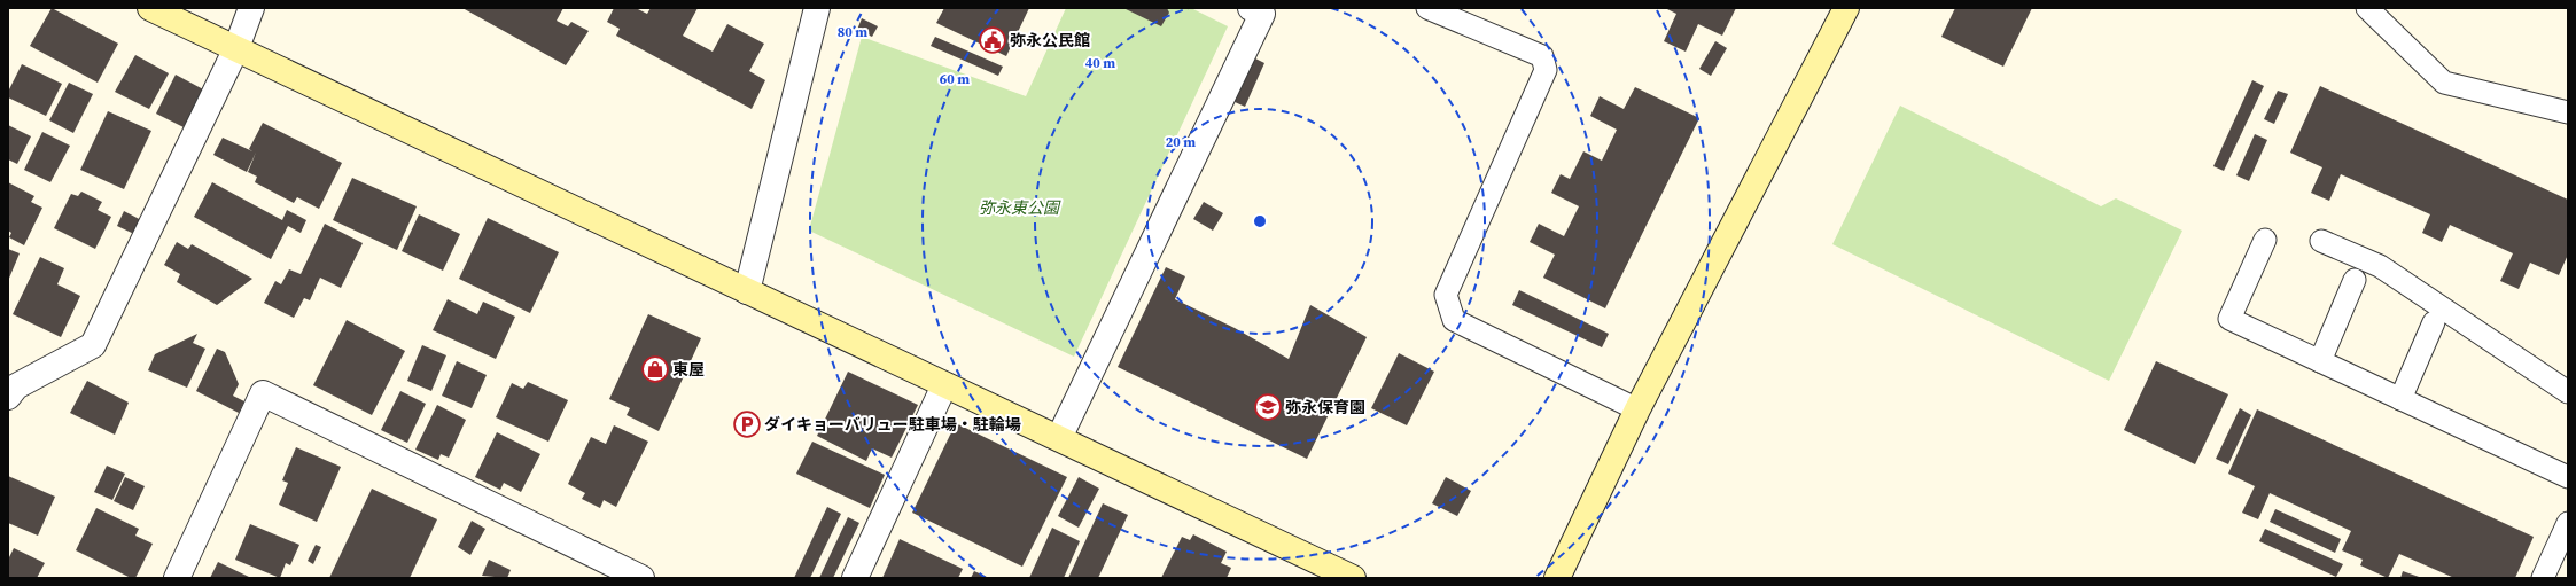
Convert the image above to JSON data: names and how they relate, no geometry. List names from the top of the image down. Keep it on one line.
{"parks":["弥永東公園"],"places":{"public building":["弥永公民館"],"shop":["東屋"],"school or university":["弥永保育園"],"parking":["ダイキョーバリュー駐車場・駐輪場"]},"rings":["80 m","40 m","60 m","20 m"]}
